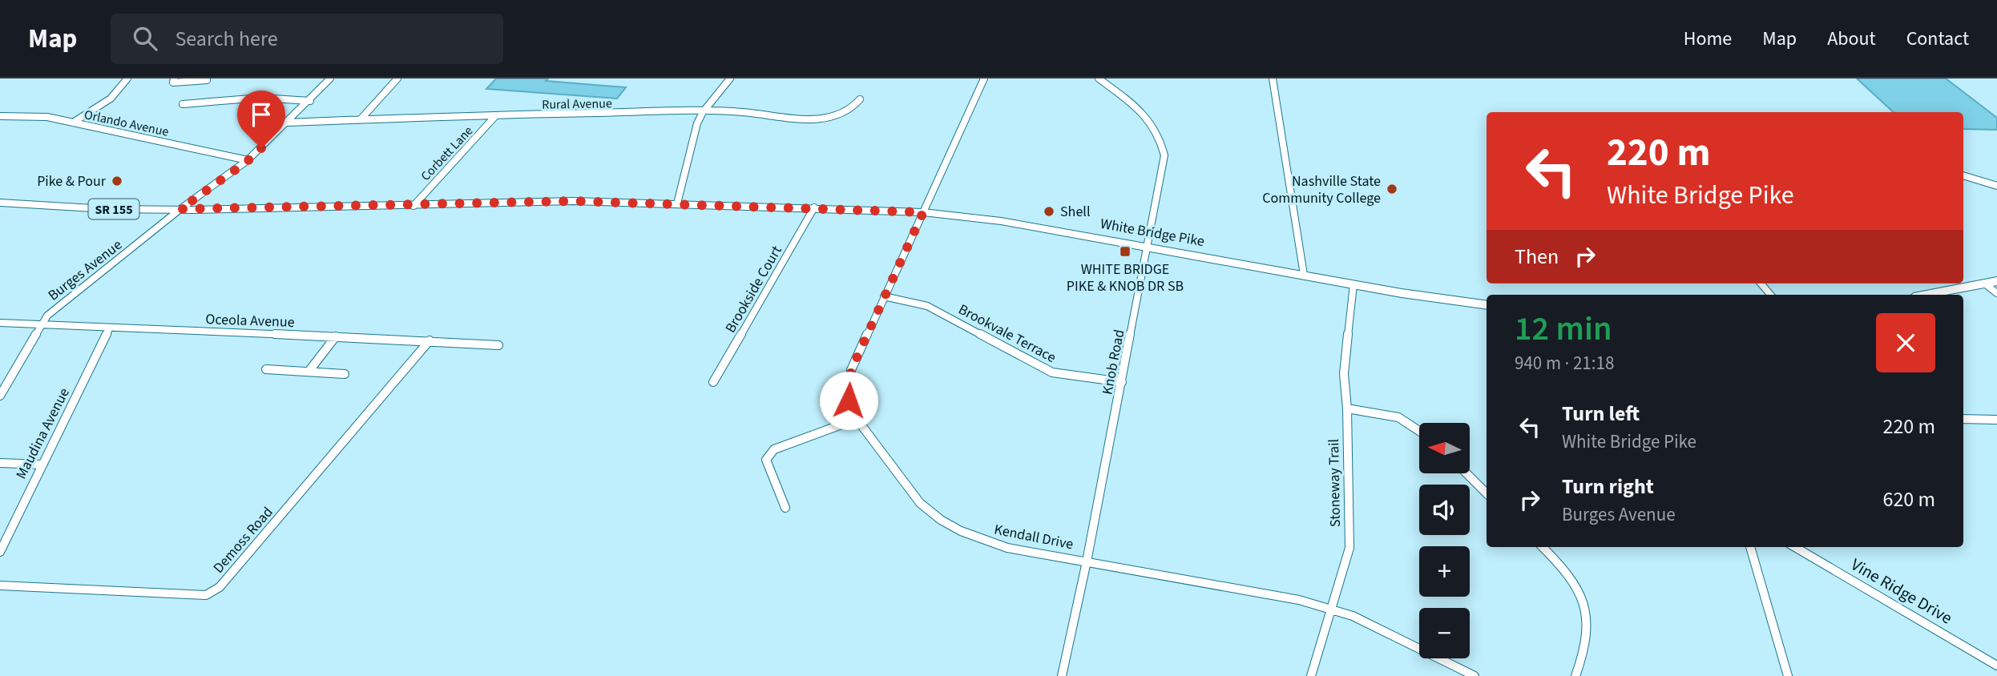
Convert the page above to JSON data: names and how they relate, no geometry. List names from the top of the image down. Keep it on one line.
{"streets":{"main road":["SR 155","White Bridge Pike"],"street":["Rural Avenue","Orlando Avenue","Corbett Lane","Burges Avenue","Brookside Court","Oceola Avenue","Brookvale Terrace","Knob Road","Maudina Avenue","Stoneway Trail","Kendall Drive","Demoss Road","Vine Ridge Drive"]},"crossings":[["Rural Avenue","Corbett Lane"],["Rural Avenue","Burges Avenue"],["Orlando Avenue","Burges Avenue"],["Corbett Lane","White Bridge Pike"],["White Bridge Pike","Burges Avenue"],["White Bridge Pike","Brookside Court"],["White Bridge Pike","Knob Road"],["White Bridge Pike","Stoneway Trail"],["White Bridge Pike","Kendall Drive"],["Burges Avenue","Oceola Avenue"],["Oceola Avenue","Maudina Avenue"],["Oceola Avenue","Demoss Road"],["Brookvale Terrace","Knob Road"],["Brookvale Terrace","Kendall Drive"],["Knob Road","Kendall Drive"],["Stoneway Trail","Kendall Drive"]],"places":{"other":["Pike & Pour","Nashville State Community College","Shell"],"transit":["WHITE BRIDGE PIKE & KNOB DR SB"]},"north":"left","page":{"header":"Map","search":"Search here","nav":["Home","Map","About","Contact"],"turn":["220 m","White Bridge Pike"],"then":"Then","heading":["12 min","940 m · 21:18"],"list":[{"name":"Turn left","note":"White Bridge Pike","value":"220 m"},{"name":"Turn right","note":"Burges Avenue","value":"620 m"}],"map_buttons":["+","−"]}}
